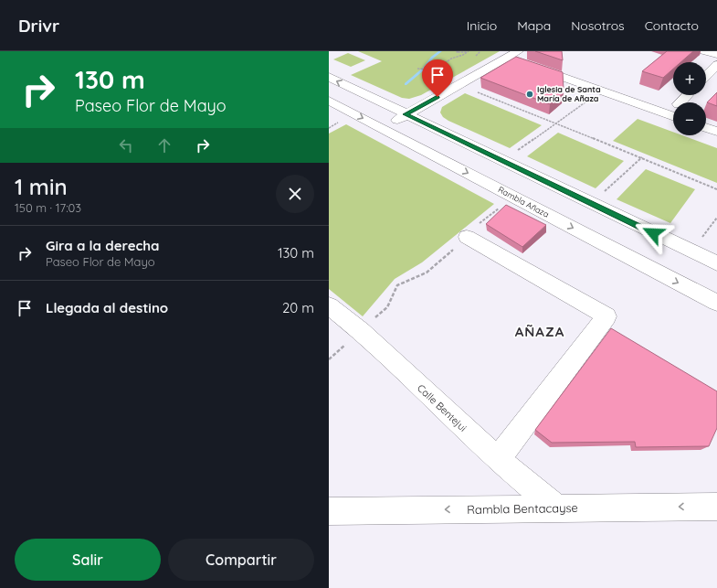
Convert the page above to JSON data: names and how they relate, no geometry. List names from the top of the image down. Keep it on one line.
{"streets":{"street":["Rambla Añaza","Calle Bentejui","Rambla Bentacayse"]},"crossings":[["Calle Bentejui","Rambla Bentacayse"]],"one_way":["Rambla Bentacayse"],"districts":["AÑAZA"],"places":["Iglesia de Santa María de Añaza"],"page":{"header":"Drivr","nav":["Inicio","Mapa","Nosotros","Contacto"],"turn":["130 m","Paseo Flor de Mayo"],"map_buttons":["+","−"],"heading":["1 min","150 m · 17:03"],"list":[{"name":"Gira a la derecha","note":"Paseo Flor de Mayo","value":"130 m"},{"name":"Llegada al destino","value":"20 m"}],"buttons":["Salir","Compartir"]}}
